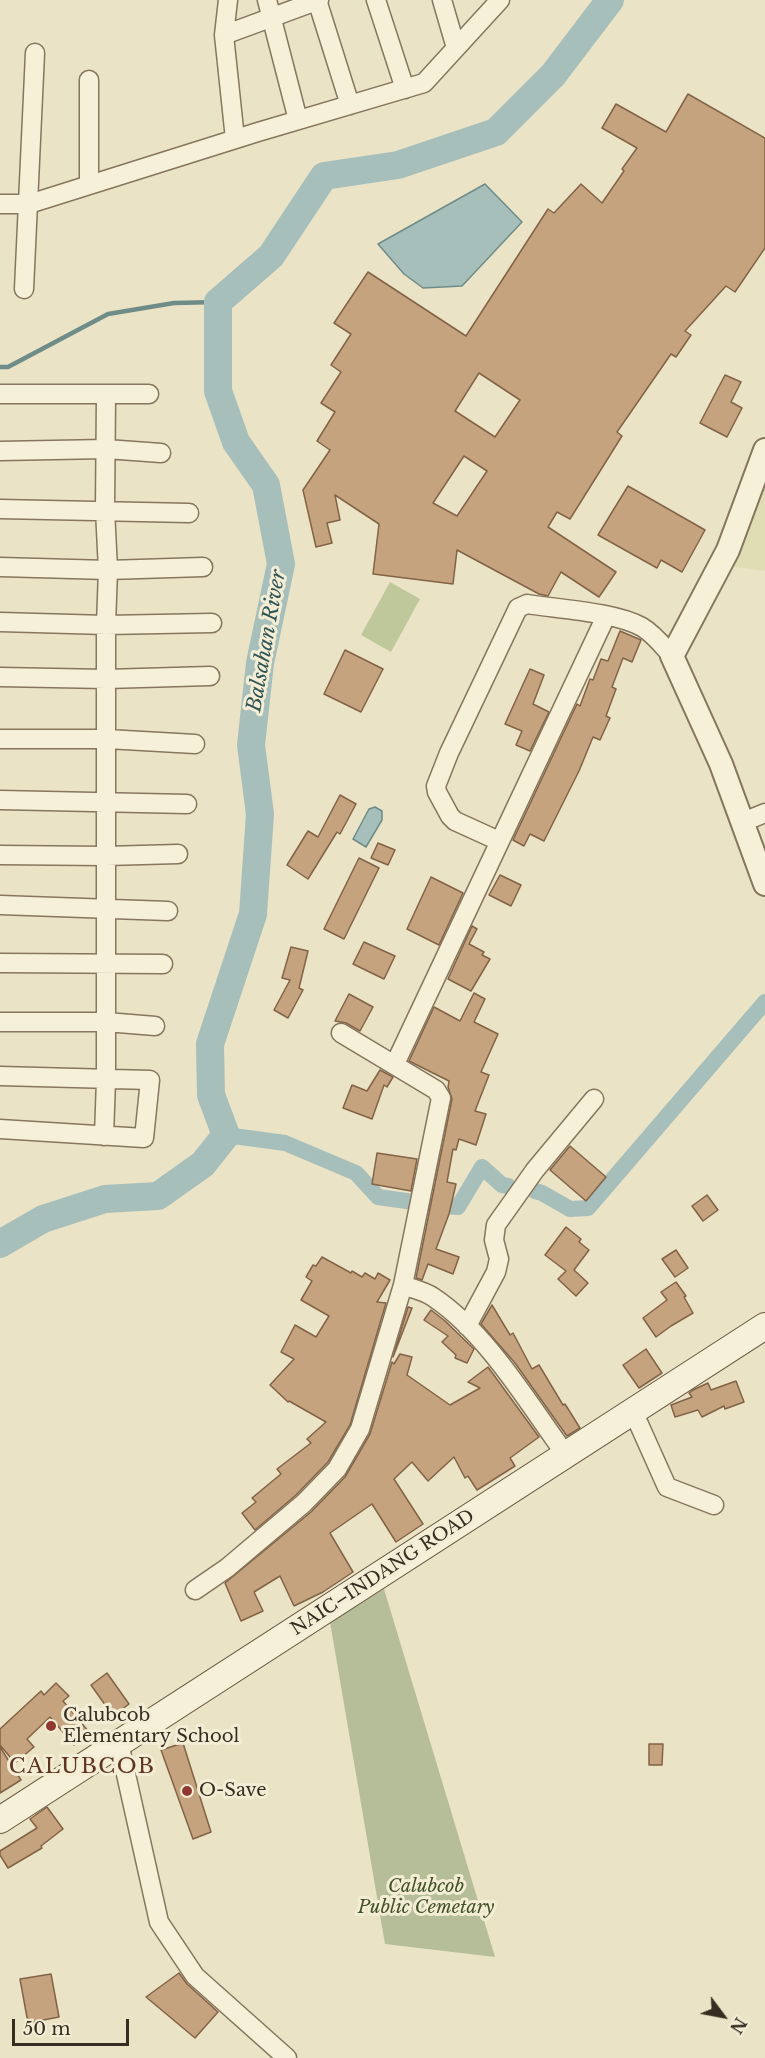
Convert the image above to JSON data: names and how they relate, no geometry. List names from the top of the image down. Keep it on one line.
{"streets":{"main road":["NAIC–INDANG ROAD"]},"districts":["CALUBCOB"],"water":["Balsahan River"],"parks":["Calubcob Public Cemetary"],"places":["Calubcob Elementary School","O-Save"],"scale_bar":"50 m","north":"bottom right"}
